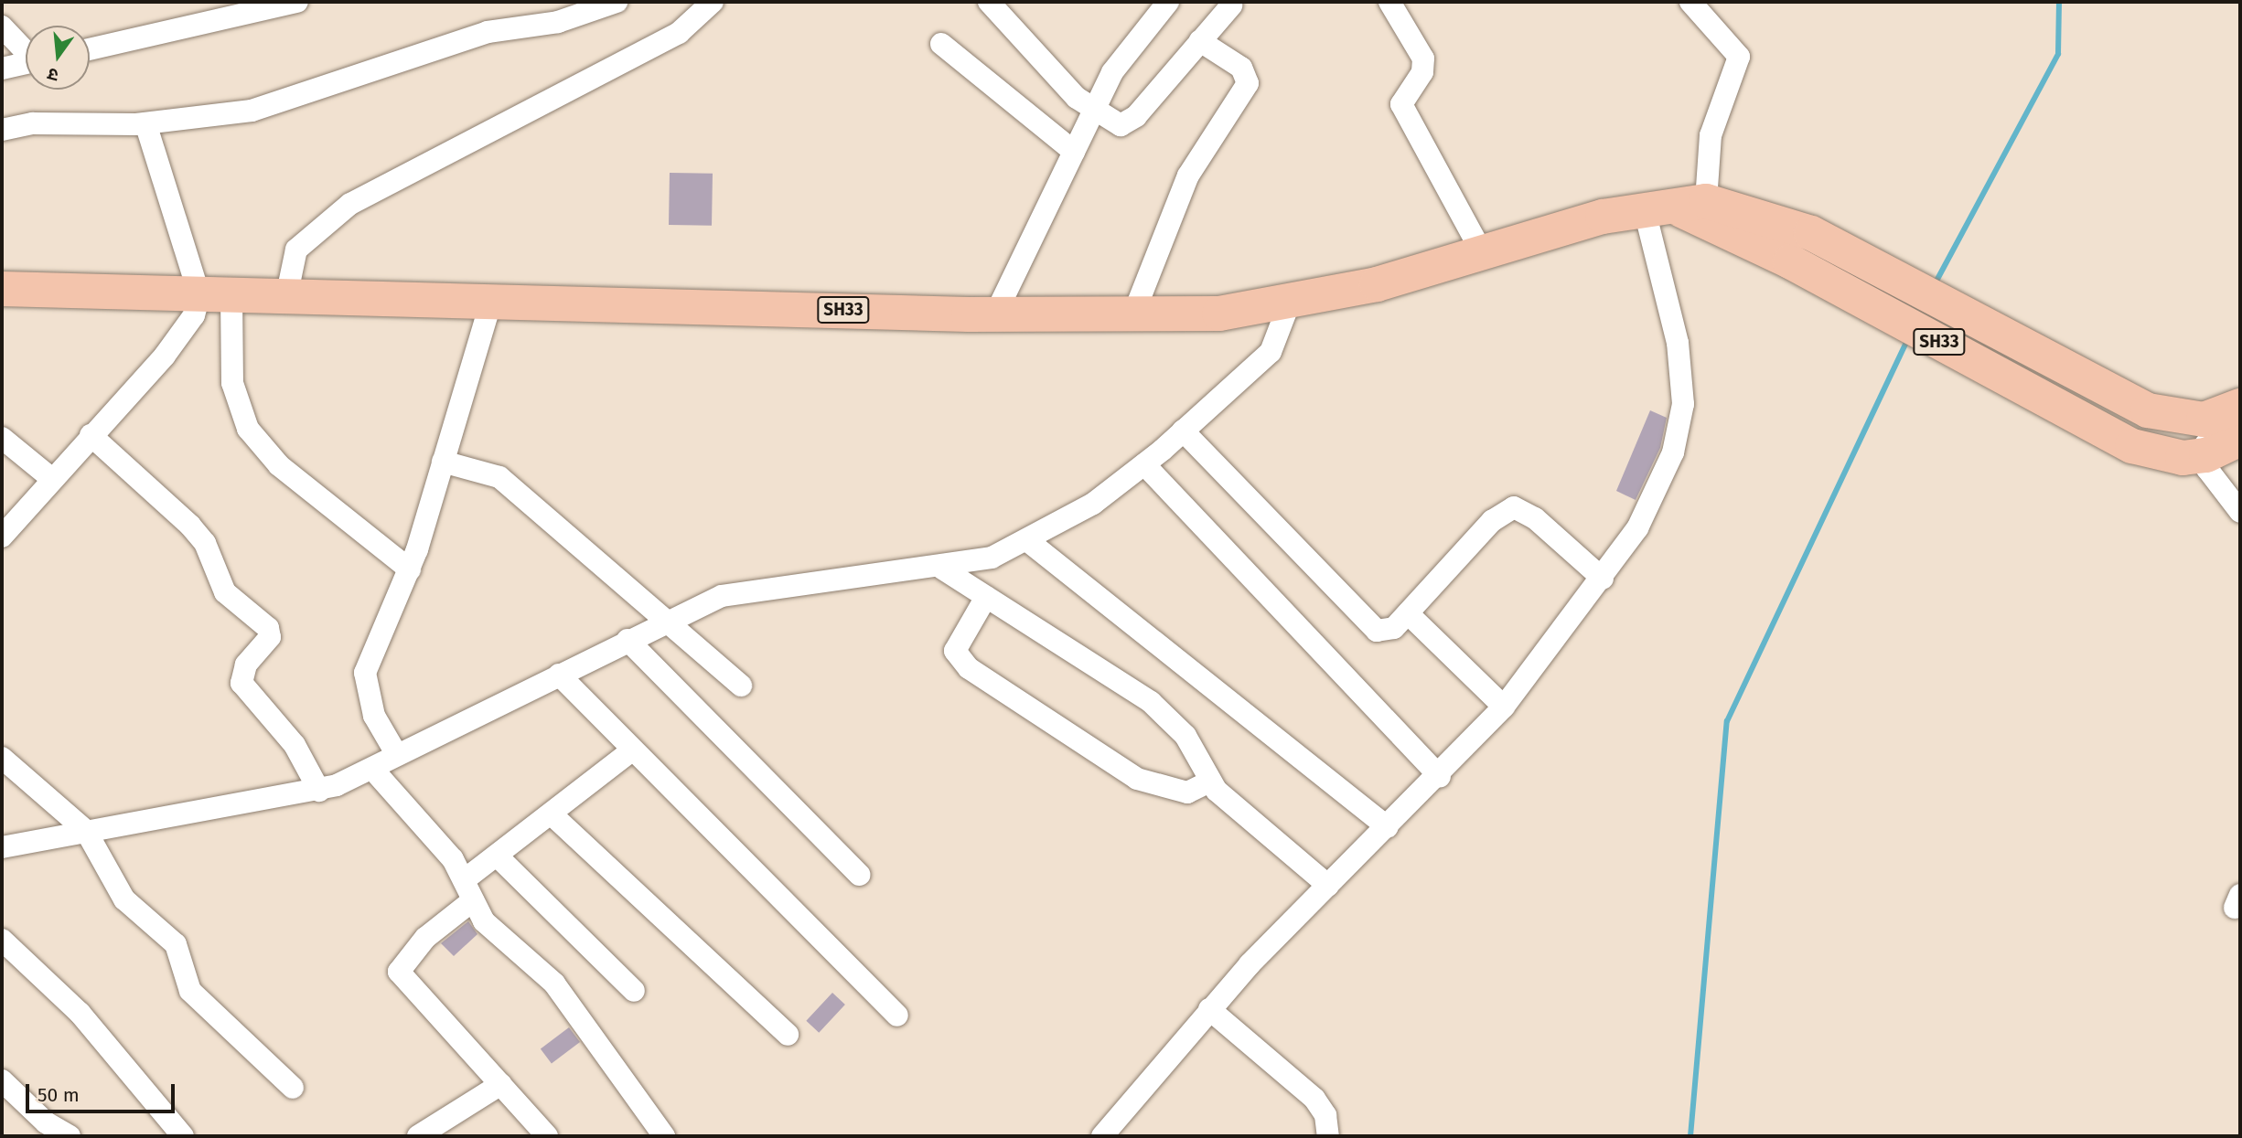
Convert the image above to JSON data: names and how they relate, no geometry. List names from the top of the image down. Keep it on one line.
{"streets":{"main road":["SH33"]},"scale_bar":"50 m","north":"bottom"}
